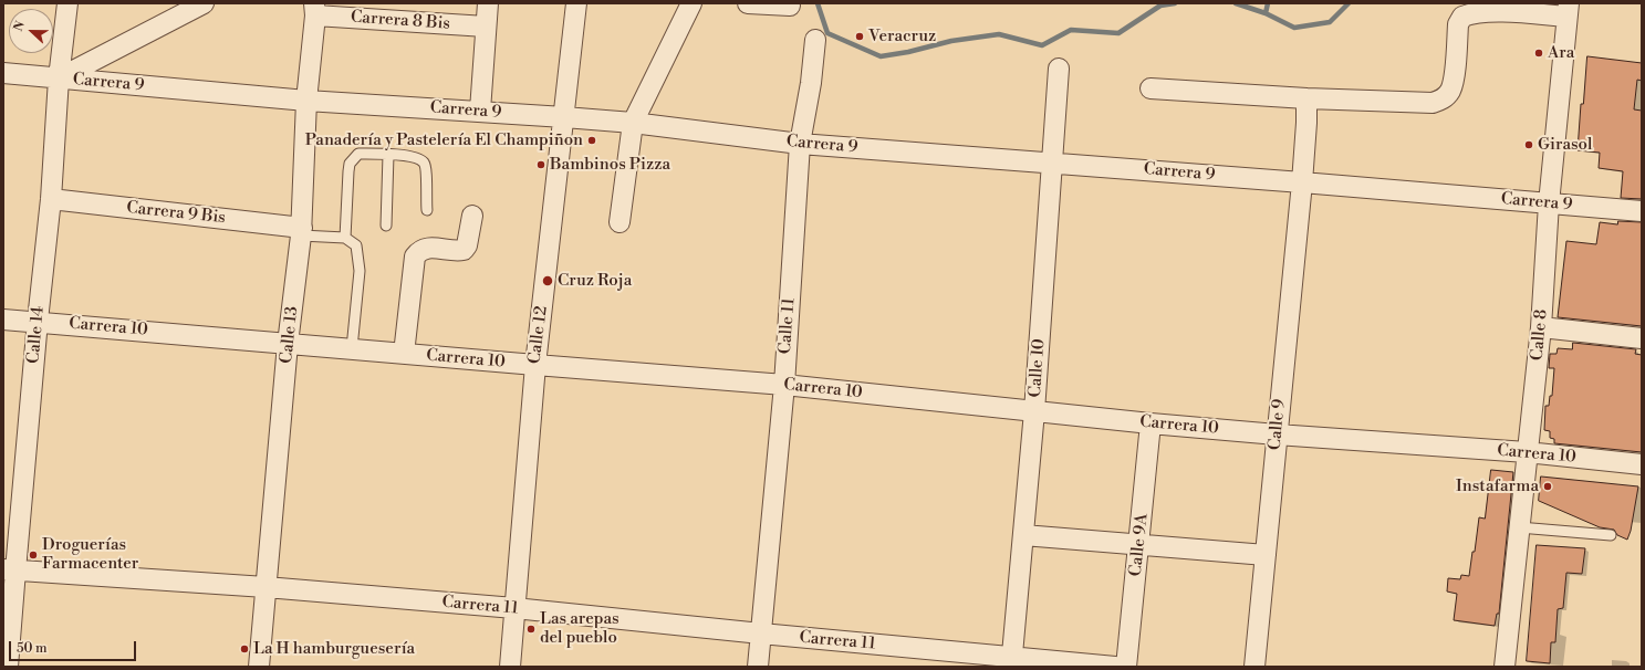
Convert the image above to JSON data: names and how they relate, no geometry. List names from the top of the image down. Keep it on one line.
{"streets":{"street":["Carrera 8 Bis","Carrera 9","Carrera 9 Bis","Calle 11","Carrera 10","Calle 14","Calle 13","Calle 12","Calle 8","Calle 10","Calle 9","Calle 9A","Carrera 11"]},"crossings":[["Carrera 8 Bis","Calle 13"],["Carrera 9","Calle 11"],["Carrera 9","Calle 14"],["Carrera 9","Calle 13"],["Carrera 9","Calle 12"],["Carrera 9","Calle 8"],["Carrera 9","Calle 10"],["Carrera 9","Calle 9"],["Carrera 9 Bis","Calle 14"],["Carrera 9 Bis","Calle 13"],["Calle 11","Carrera 10"],["Calle 11","Carrera 11"],["Carrera 10","Calle 14"],["Carrera 10","Calle 13"],["Carrera 10","Calle 12"],["Carrera 10","Calle 8"],["Carrera 10","Calle 10"],["Carrera 10","Calle 9"],["Carrera 10","Calle 9A"],["Calle 14","Carrera 11"],["Calle 13","Carrera 11"],["Calle 12","Carrera 11"],["Calle 10","Carrera 11"]],"places":["Veracruz","Ara","Panadería y Pastelería El Champiñon","Girasol","Bambinos Pizza","Cruz Roja","Instafarma","Droguerías Farmacenter","Las arepas del pueblo","La H hamburguesería"],"scale_bar":"50 m","north":"left"}
